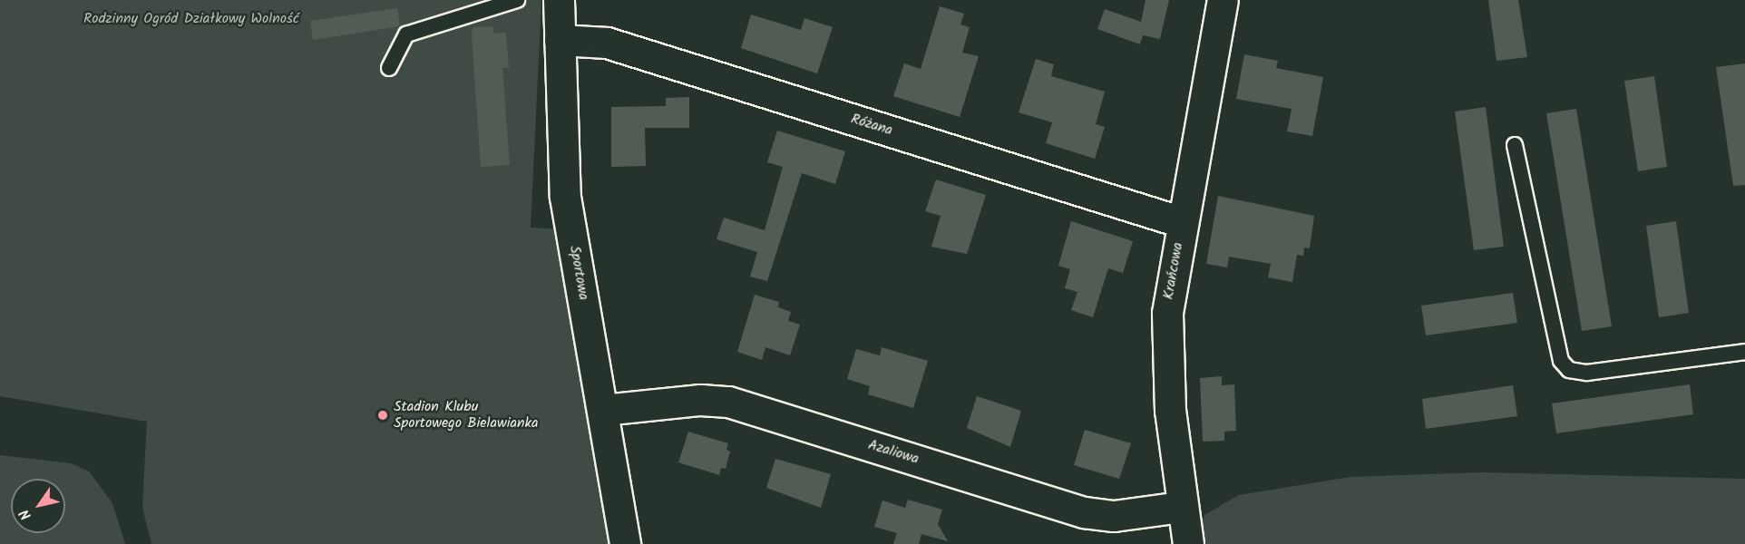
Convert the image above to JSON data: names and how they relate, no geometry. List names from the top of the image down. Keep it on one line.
{"streets":{"street":["Różana","Krańcowa","Sportowa","Azaliowa"]},"crossings":[["Różana","Krańcowa"],["Różana","Sportowa"],["Krańcowa","Azaliowa"],["Sportowa","Azaliowa"]],"parks":["Rodzinny Ogród Działkowy Wolność"],"places":["Stadion Klubu Sportowego Bielawianka"],"north":"bottom left"}
